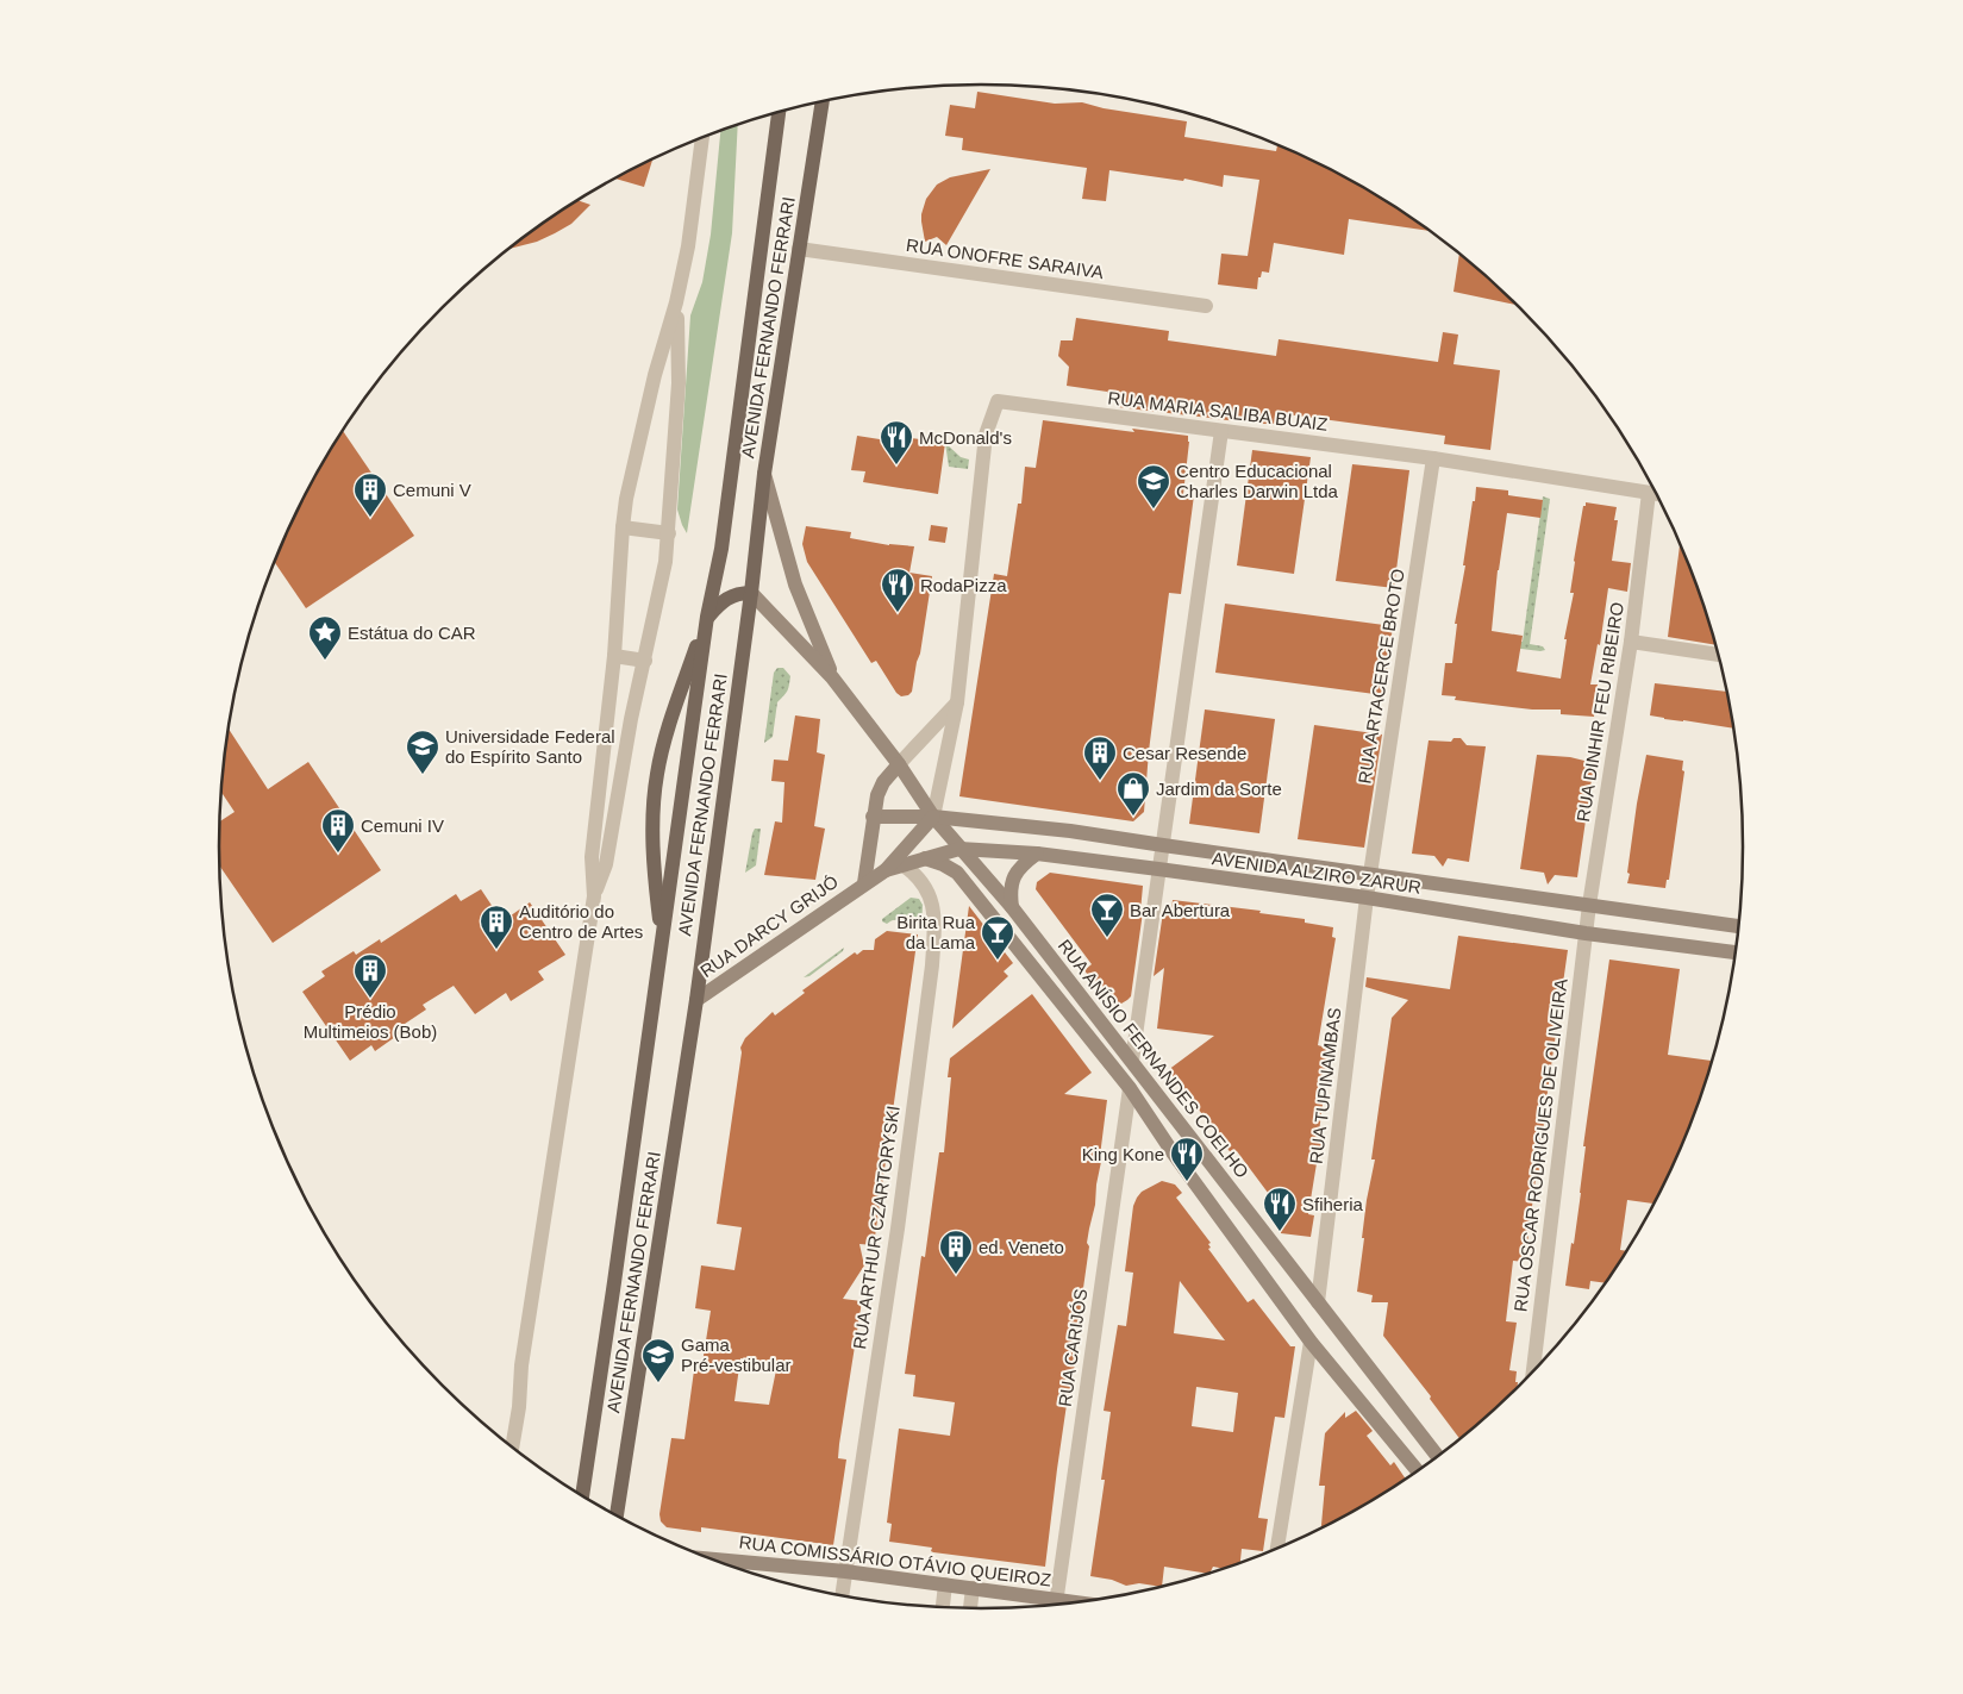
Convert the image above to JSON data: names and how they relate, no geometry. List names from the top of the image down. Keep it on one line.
{"streets":{"main road":["AVENIDA FERNANDO FERRARI"],"street":["RUA ONOFRE SARAIVA","RUA MARIA SALIBA BUAIZ","RUA ARTACERCE BROTO","RUA DINHIR FEU RIBEIRO","AVENIDA ALZIRO ZARUR","RUA DARCY GRIJÓ","RUA ANÍSIO FERNANDES COELHO","RUA TUPINAMBAS","RUA OSCAR RODRIGUES DE OLIVEIRA","RUA ARTHUR CZARTORYSKI","RUA CARIJÓS","RUA COMISSÁRIO OTÁVIO QUEIROZ"]},"crossings":[["RUA ONOFRE SARAIVA","AVENIDA FERNANDO FERRARI"],["AVENIDA FERNANDO FERRARI","RUA DARCY GRIJÓ"],["AVENIDA FERNANDO FERRARI","RUA ANÍSIO FERNANDES COELHO"],["RUA MARIA SALIBA BUAIZ","RUA ARTACERCE BROTO"],["RUA MARIA SALIBA BUAIZ","RUA DINHIR FEU RIBEIRO"],["RUA ARTACERCE BROTO","AVENIDA ALZIRO ZARUR"],["RUA ARTACERCE BROTO","RUA TUPINAMBAS"],["RUA DINHIR FEU RIBEIRO","AVENIDA ALZIRO ZARUR"],["RUA DINHIR FEU RIBEIRO","RUA OSCAR RODRIGUES DE OLIVEIRA"],["AVENIDA ALZIRO ZARUR","RUA DARCY GRIJÓ"],["AVENIDA ALZIRO ZARUR","RUA ANÍSIO FERNANDES COELHO"],["AVENIDA ALZIRO ZARUR","RUA TUPINAMBAS"],["AVENIDA ALZIRO ZARUR","RUA OSCAR RODRIGUES DE OLIVEIRA"],["AVENIDA ALZIRO ZARUR","RUA ARTHUR CZARTORYSKI"],["RUA DARCY GRIJÓ","RUA ANÍSIO FERNANDES COELHO"],["RUA ANÍSIO FERNANDES COELHO","RUA TUPINAMBAS"],["RUA ANÍSIO FERNANDES COELHO","RUA CARIJÓS"],["RUA ARTHUR CZARTORYSKI","RUA COMISSÁRIO OTÁVIO QUEIROZ"]],"places":{"restaurant":["McDonald's","RodaPizza","King Kone","Sfiheria"],"school or university":["Centro Educacional Charles Darwin Ltda","Universidade Federal do Espírito Santo","Gama Pré-vestibular"],"building":["Cemuni V","Cesar Resende","Cemuni IV","Auditório do Centro de Artes","Prédio Multimeios (Bob)","ed. Veneto"],"place":["Estátua do CAR"],"shop":["Jardim da Sorte"],"bar":["Bar Abertura","Birita Rua da Lama"]}}
